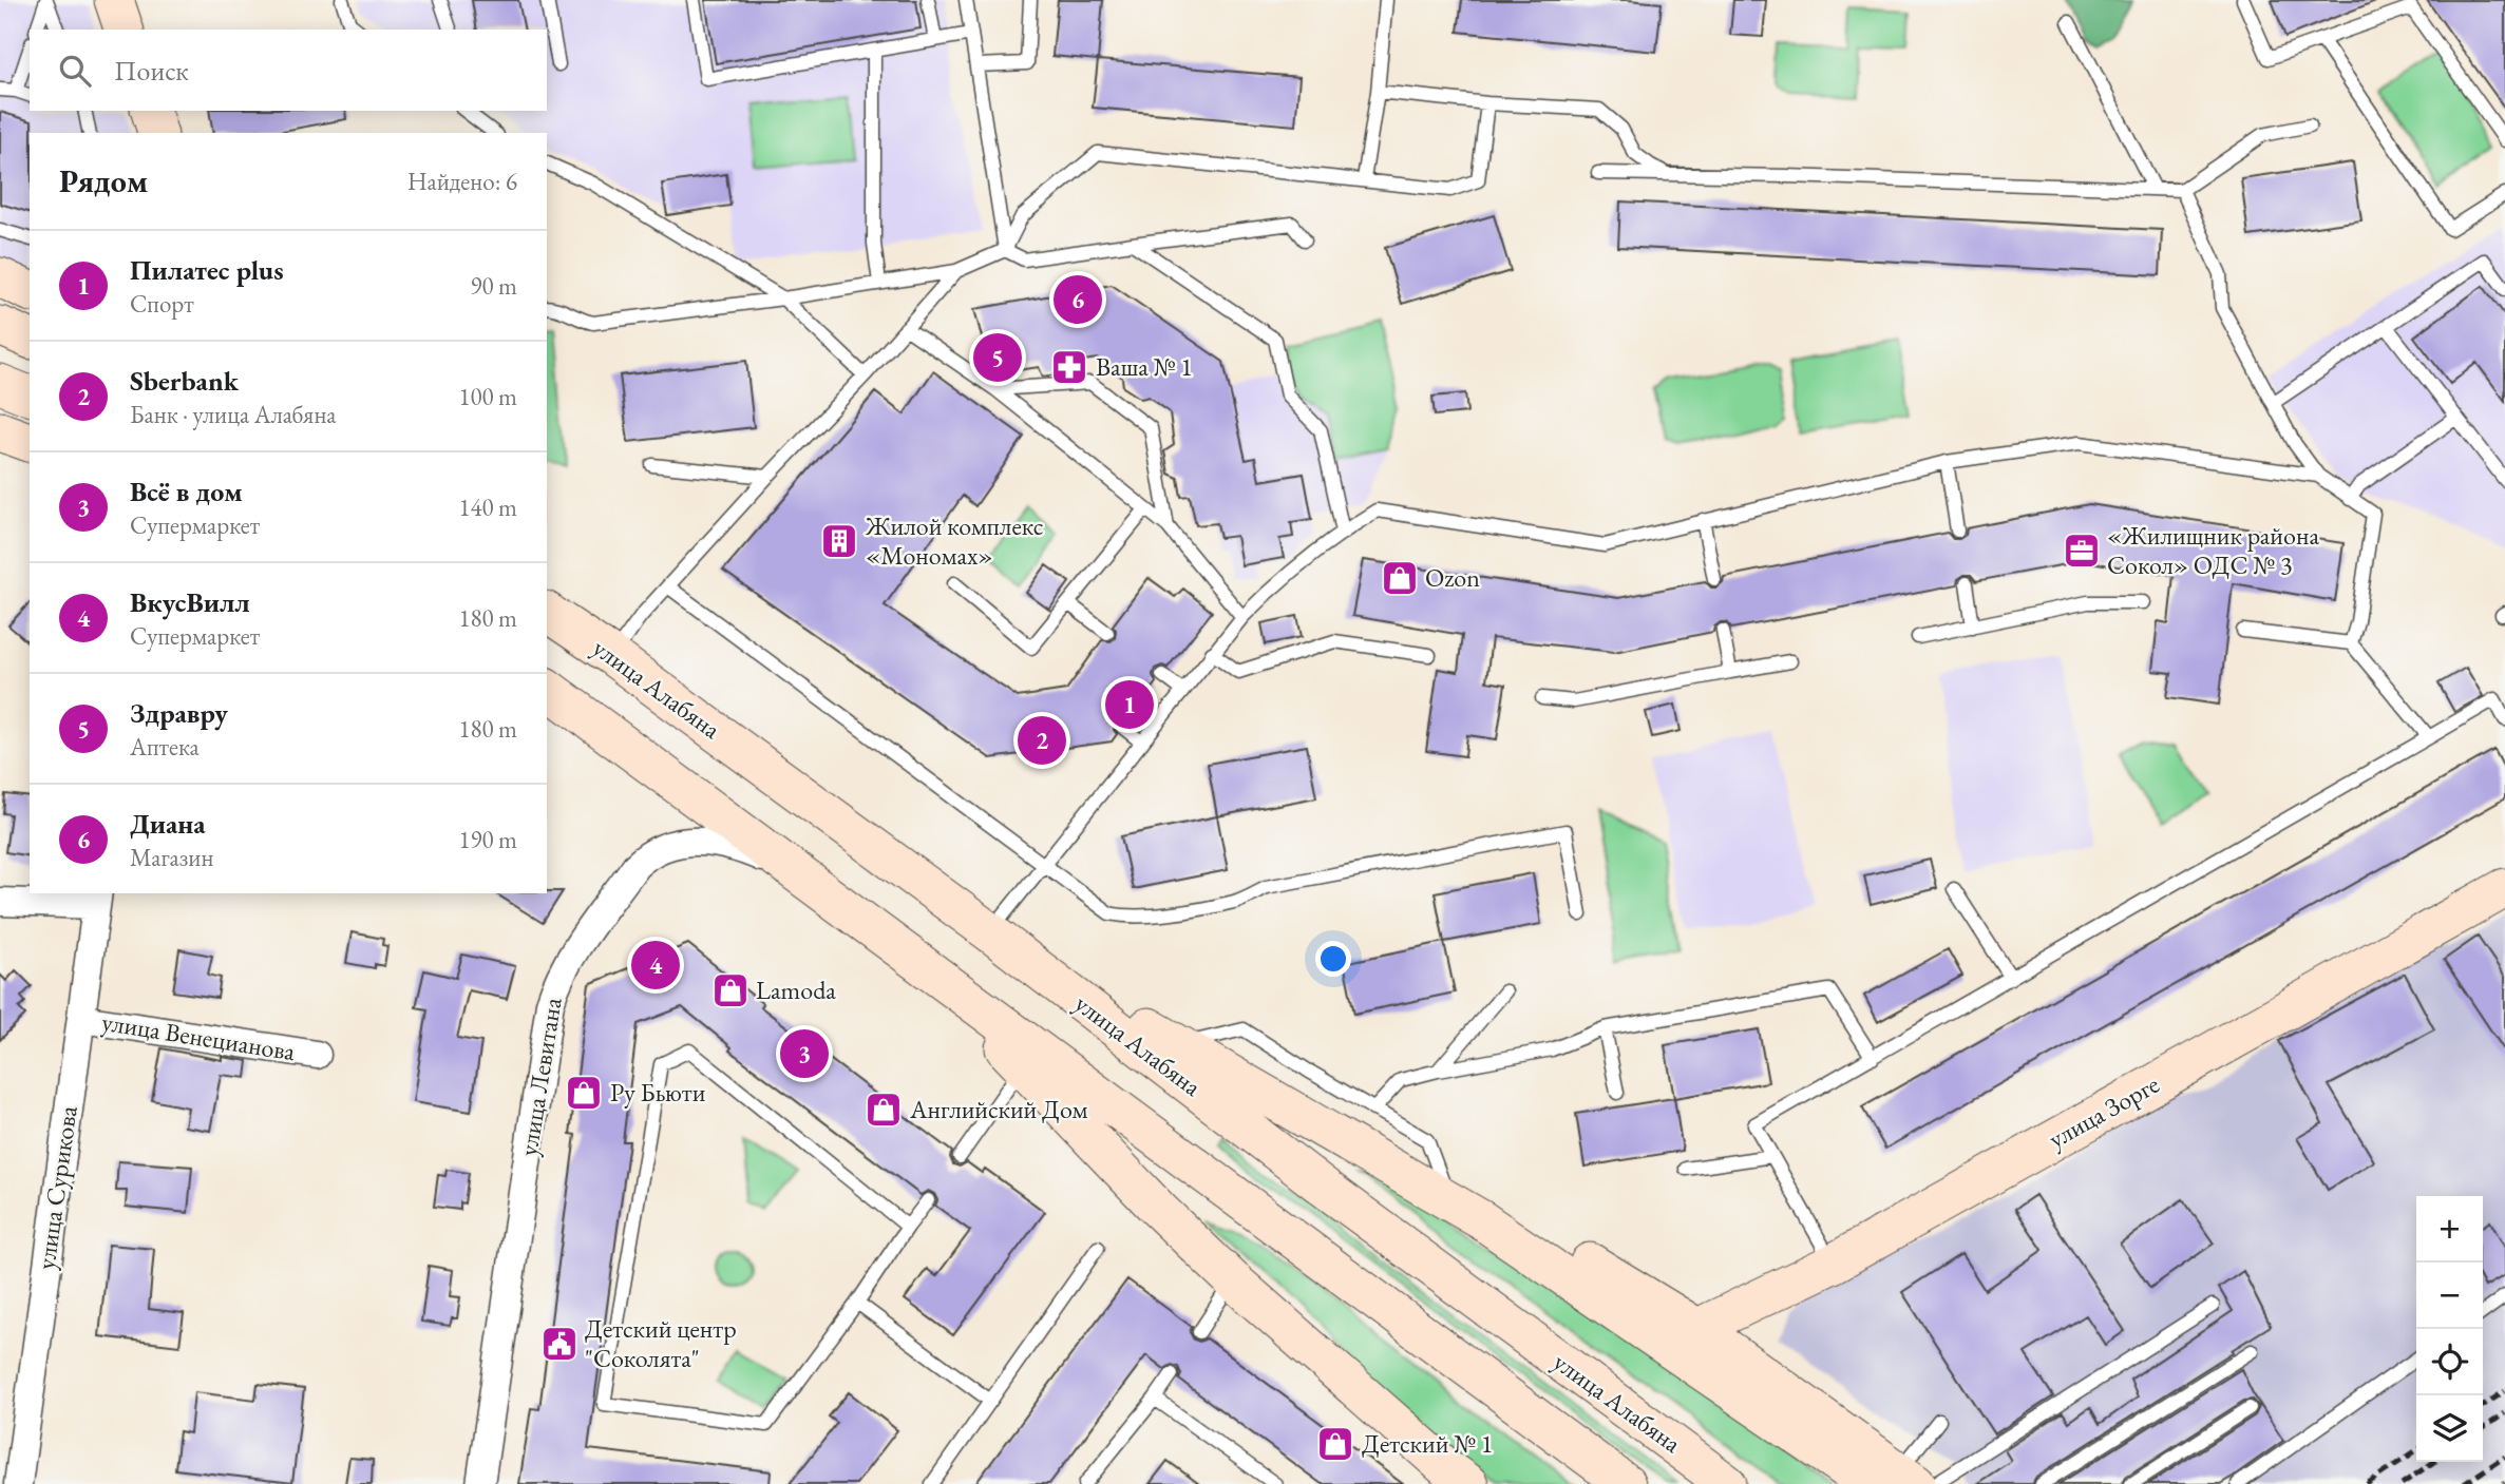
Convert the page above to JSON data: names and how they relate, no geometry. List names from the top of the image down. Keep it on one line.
{"streets":{"main road":["улица Алабяна","улица Зорге"],"street":["улица Венецианова","улица Левитана","улица Сурикова"]},"crossings":[["улица Венецианова","улица Сурикова"]],"places":{"pharmacy":["Ваша № 1"],"building":["Жилой комплекс «Мономах»"],"office":["«Жилищник района Сокол» ОДС № 3"],"shop":["Ozon","Lamoda","Ру Бьюти","Английский Дом","Детский № 1"],"public building":["Детский центр \"Соколята\""]},"page":{"search":"Поиск","heading":["Рядом","Найдено: 6"],"list":[{"mark":"1","name":"Пилатес plus","note":"Спорт","value":"90 m"},{"mark":"2","name":"Sberbank","note":"Банк · улица Алабяна","value":"100 m"},{"mark":"3","name":"Всё в дом","note":"Супермаркет","value":"140 m"},{"mark":"4","name":"ВкусВилл","note":"Супермаркет","value":"180 m"},{"mark":"5","name":"Здравру","note":"Аптека","value":"180 m"},{"mark":"6","name":"Диана","note":"Магазин","value":"190 m"}],"pins":["6","5","1","2","4","3"],"map_buttons":["+","−"]}}
